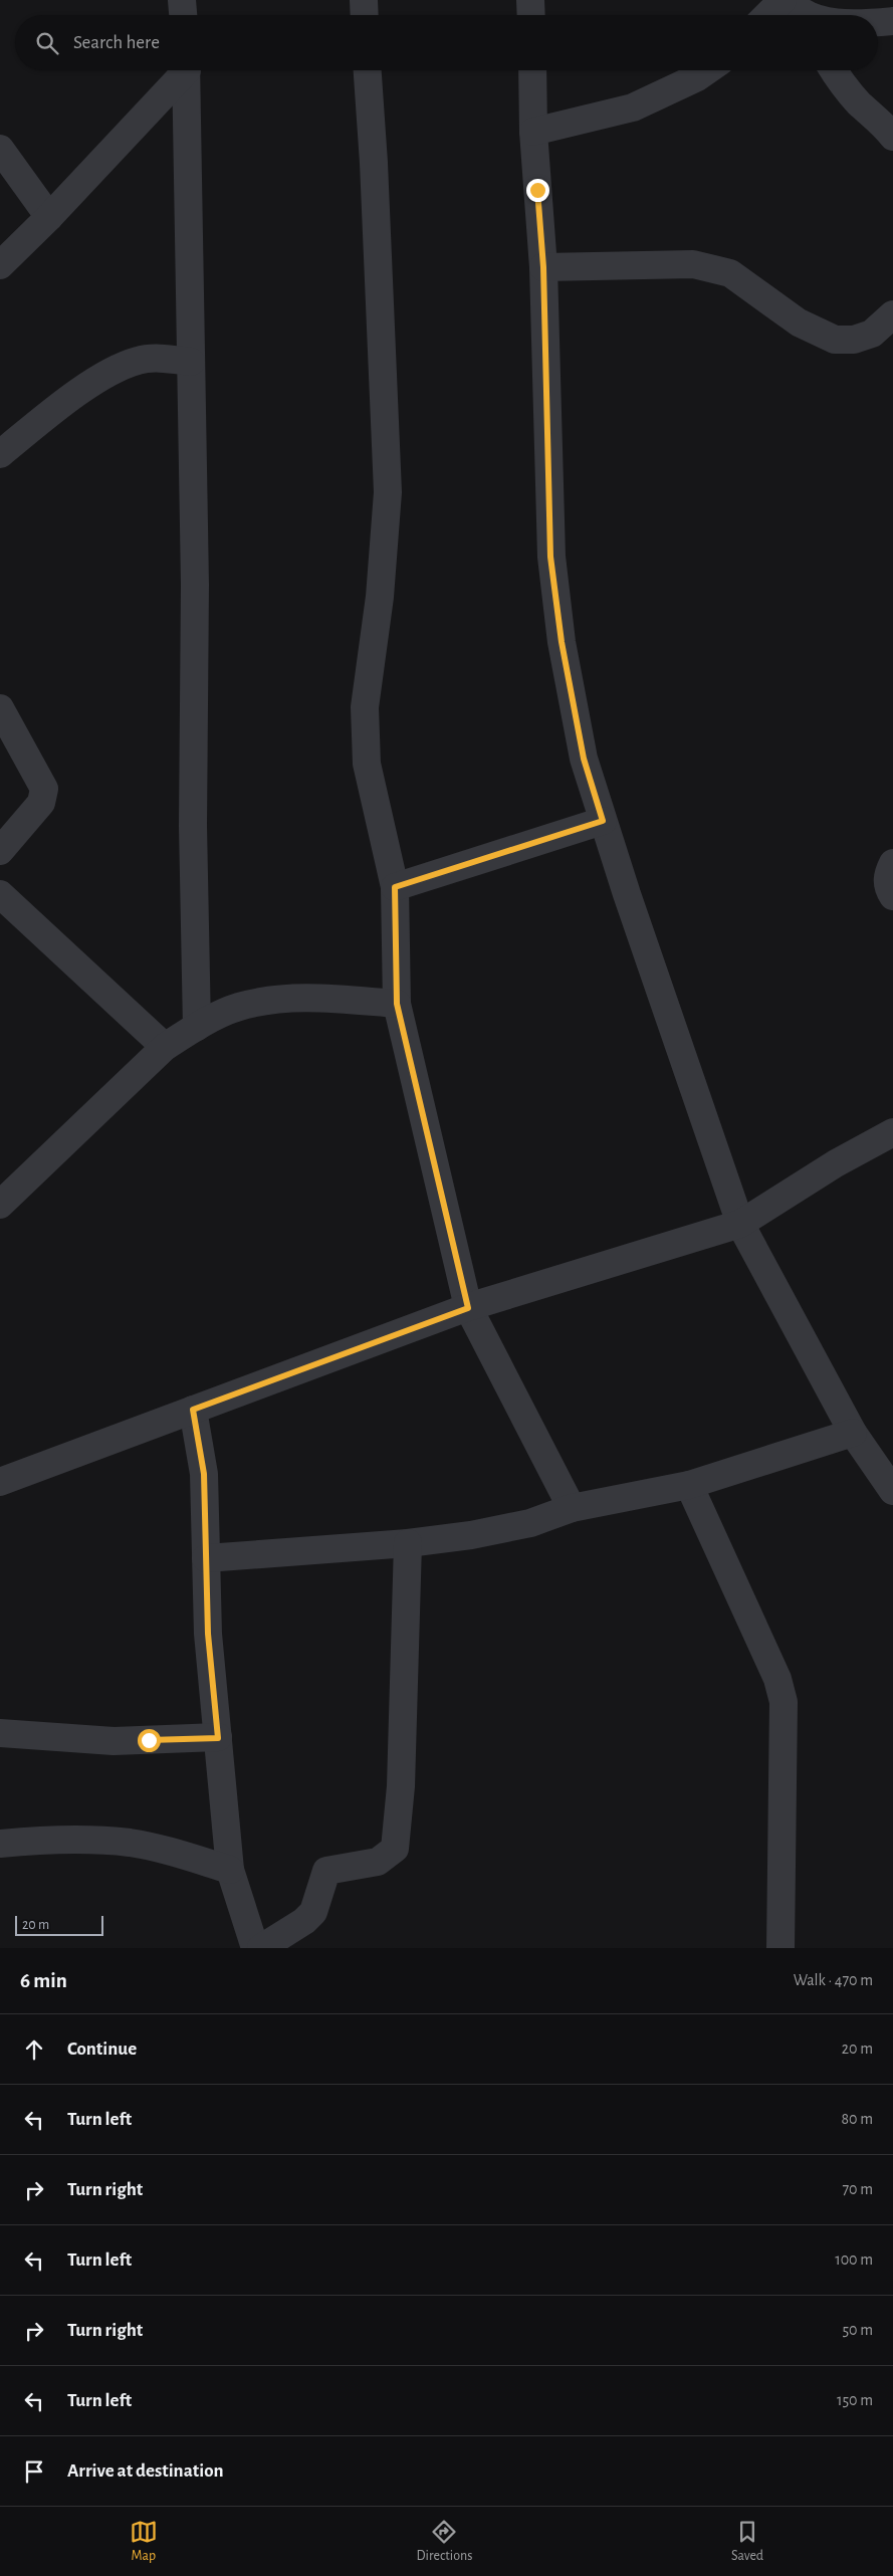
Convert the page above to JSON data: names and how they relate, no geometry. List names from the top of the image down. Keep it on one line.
{"scale_bar":"20 m","page":{"search":"Search here","scale":"20 m","heading":["6 min","Walk · 470 m"],"list":[["Continue","20 m"],["Turn left","80 m"],["Turn right","70 m"],["Turn left","100 m"],["Turn right","50 m"],["Turn left","150 m"],"Arrive at destination"],"nav":["Map","Directions","Saved"]}}
